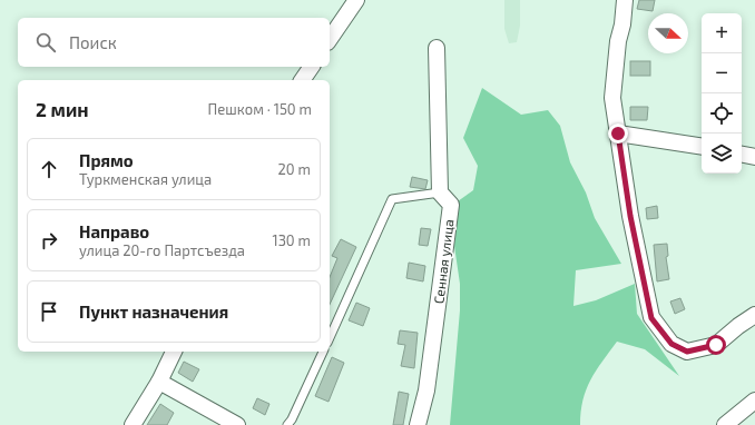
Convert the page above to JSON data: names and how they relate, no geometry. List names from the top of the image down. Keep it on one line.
{"streets":{"street":["Сенная улица"]},"north":"right","page":{"map_buttons":["+","−"],"search":"Поиск","heading":["2 мин","Пешком · 150 m"],"list":[["Прямо","Туркменская улица","20 m"],["Направо","улица 20-го Партсъезда","130 m"],"Пункт назначения"]}}
